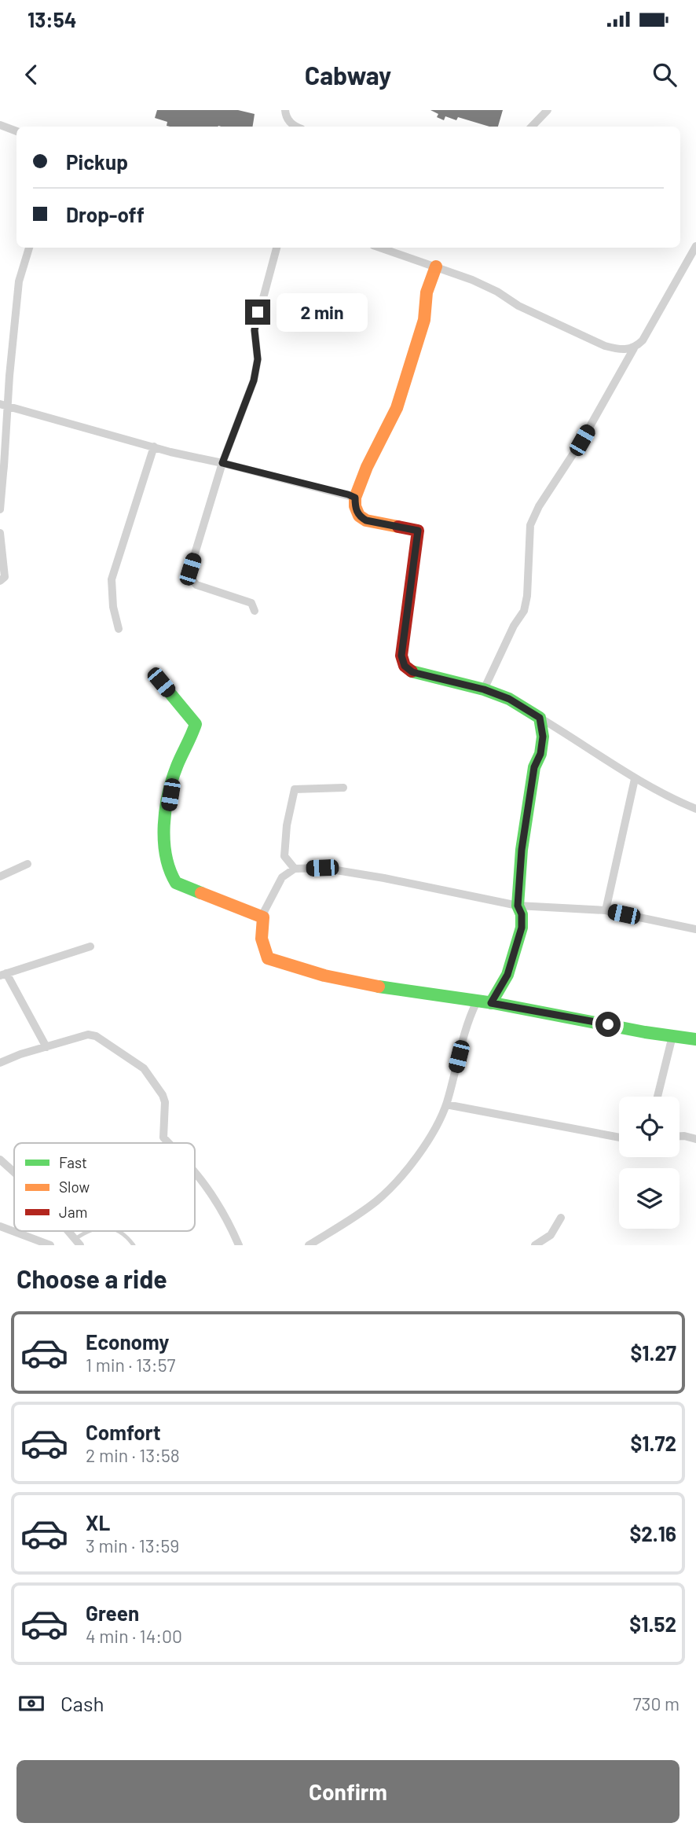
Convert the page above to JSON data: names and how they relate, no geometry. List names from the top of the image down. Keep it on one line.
{"legend":["Fast","Slow","Jam"],"page":{"status":"13:54","header":"Cabway","banner":["Pickup","Drop-off"],"bubble":"2 min","heading":"Choose a ride","list":[{"name":"Economy","note":"1 min · 13:57","value":"$1.27"},{"name":"Comfort","note":"2 min · 13:58","value":"$1.72"},{"name":"XL","note":"3 min · 13:59","value":"$2.16"},{"name":"Green","note":"4 min · 14:00","value":"$1.52"}],"pay":["Cash","730 m"],"buttons":"Confirm"}}
